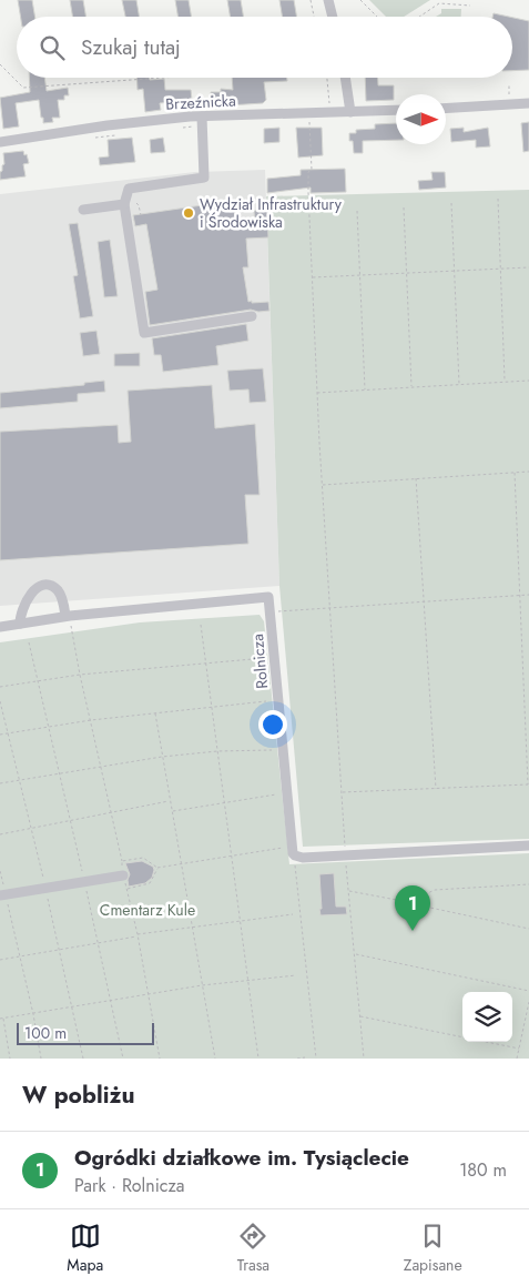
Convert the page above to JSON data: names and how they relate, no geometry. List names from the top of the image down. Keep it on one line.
{"streets":{"street":["Brzeźnicka","Rolnicza"]},"parks":["Cmentarz Kule"],"places":["Wydział Infrastruktury i Środowiska"],"scale_bar":"100 m","north":"right","page":{"search":"Szukaj tutaj","pins":"1","scale":"100 m","heading":"W pobliżu","list":[{"mark":"1","name":"Ogródki działkowe im. Tysiąclecie","note":"Park · Rolnicza","value":"180 m"}],"nav":["Mapa","Trasa","Zapisane"]}}
